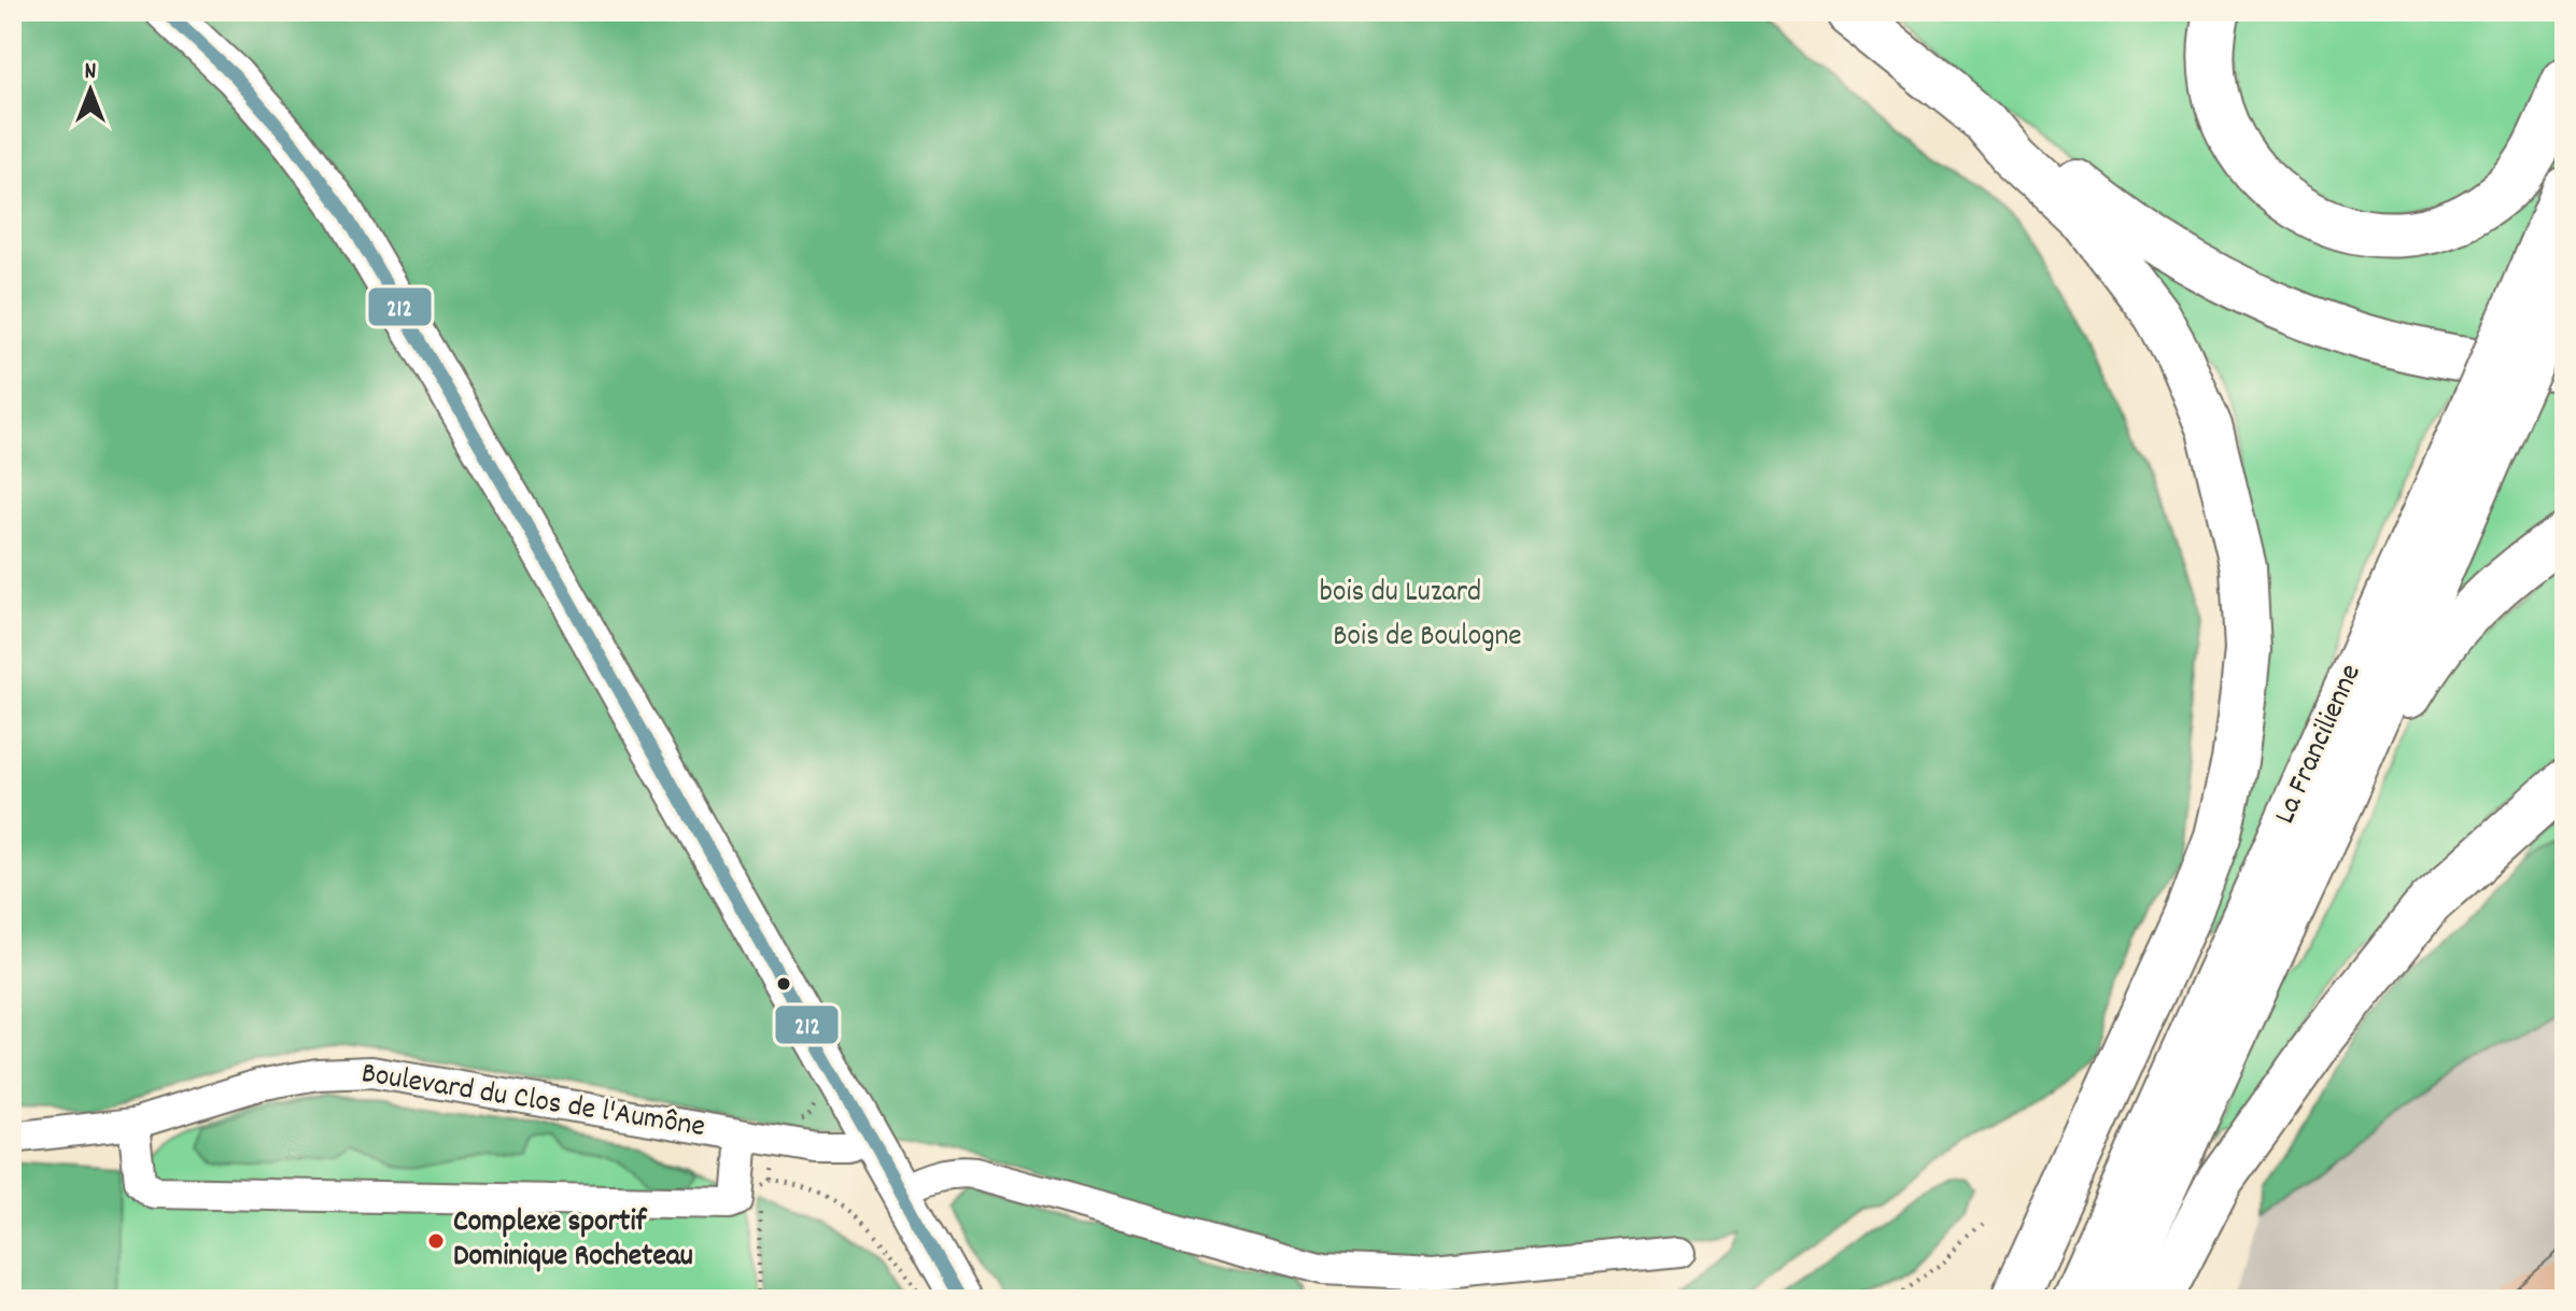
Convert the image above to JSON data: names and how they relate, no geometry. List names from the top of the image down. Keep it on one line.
{"streets":{"highway":["La Francilienne"],"street":["Boulevard du Clos de l'Aumône"]},"parks":["bois du Luzard","Bois de Boulogne"],"places":["Complexe sportif Dominique Rocheteau"],"lines":["transit line 212"],"north":"top"}
